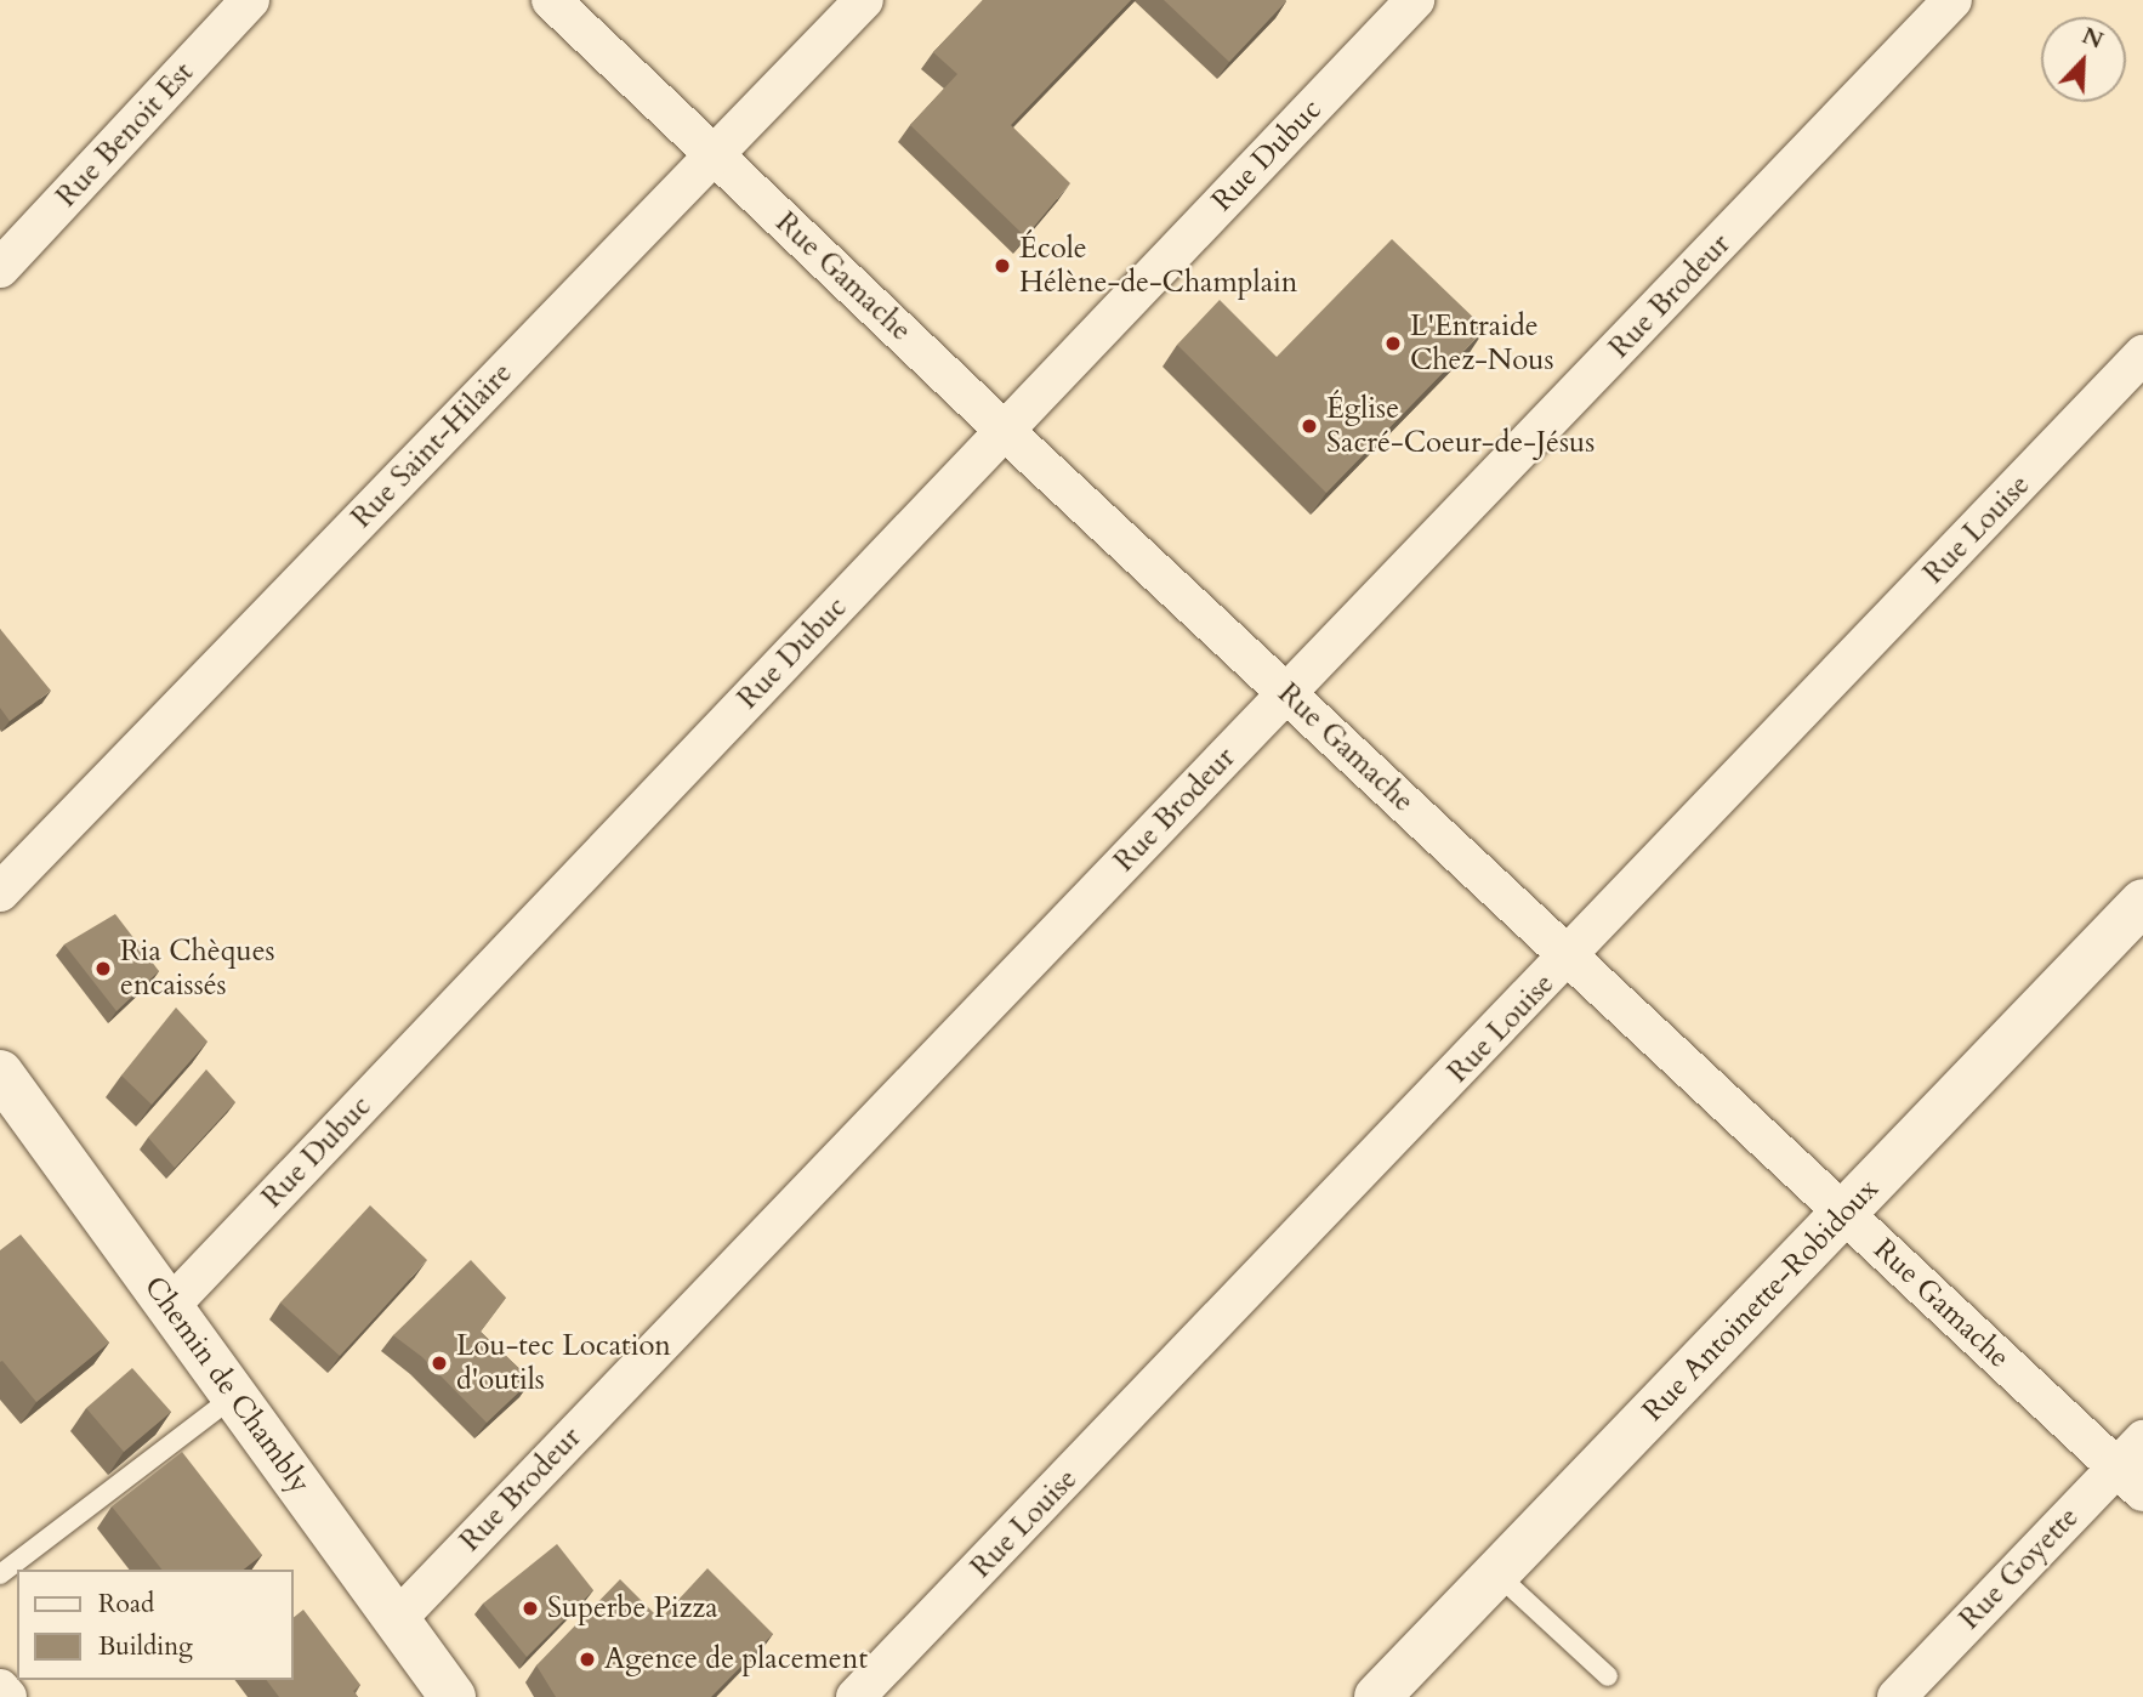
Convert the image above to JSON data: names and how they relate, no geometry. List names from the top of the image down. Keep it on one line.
{"streets":{"street":["Rue Benoit Est","Rue Dubuc","Rue Gamache","Rue Brodeur","Rue Saint-Hilaire","Rue Louise","Rue Antoinette-Robidoux","Chemin de Chambly","Rue Goyette"]},"crossings":[["Rue Dubuc","Rue Gamache"],["Rue Dubuc","Chemin de Chambly"],["Rue Gamache","Rue Brodeur"],["Rue Gamache","Rue Saint-Hilaire"],["Rue Gamache","Rue Louise"],["Rue Gamache","Rue Antoinette-Robidoux"],["Rue Gamache","Rue Goyette"],["Rue Brodeur","Chemin de Chambly"]],"places":["École Hélène-de-Champlain","L'Entraide Chez-Nous","Église Sacré-Coeur-de-Jésus","Ria Chèques encaissés","Lou-tec Location d'outils","Superbe Pizza","Agence de placement"],"legend":["Road","Building"],"north":"top right"}
